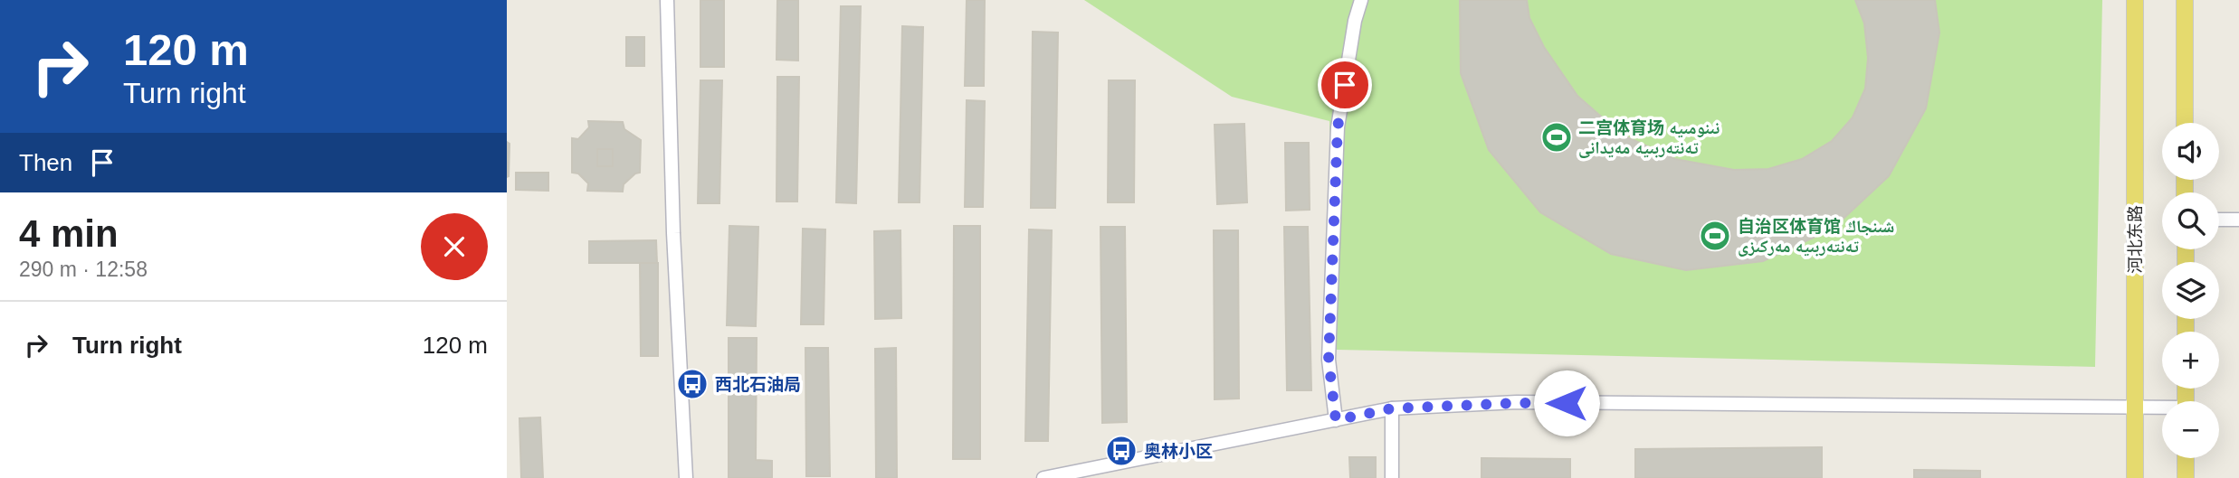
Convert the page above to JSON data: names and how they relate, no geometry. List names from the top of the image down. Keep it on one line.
{"streets":{"main road":["河北东路"]},"places":{"sports":["二宫体育场 نىنومىيە تەنتەربىيە مەيدانى","自治区体育馆 شىنجاڭ تەنتەربىيە مەركىزى"],"bus stop":["西北石油局","奥林小区"]},"page":{"turn":["120 m","Turn right"],"map_buttons":["+","−"],"then":"Then","heading":["4 min","290 m · 12:58"],"list":[{"name":"Turn right","value":"120 m"}]}}
